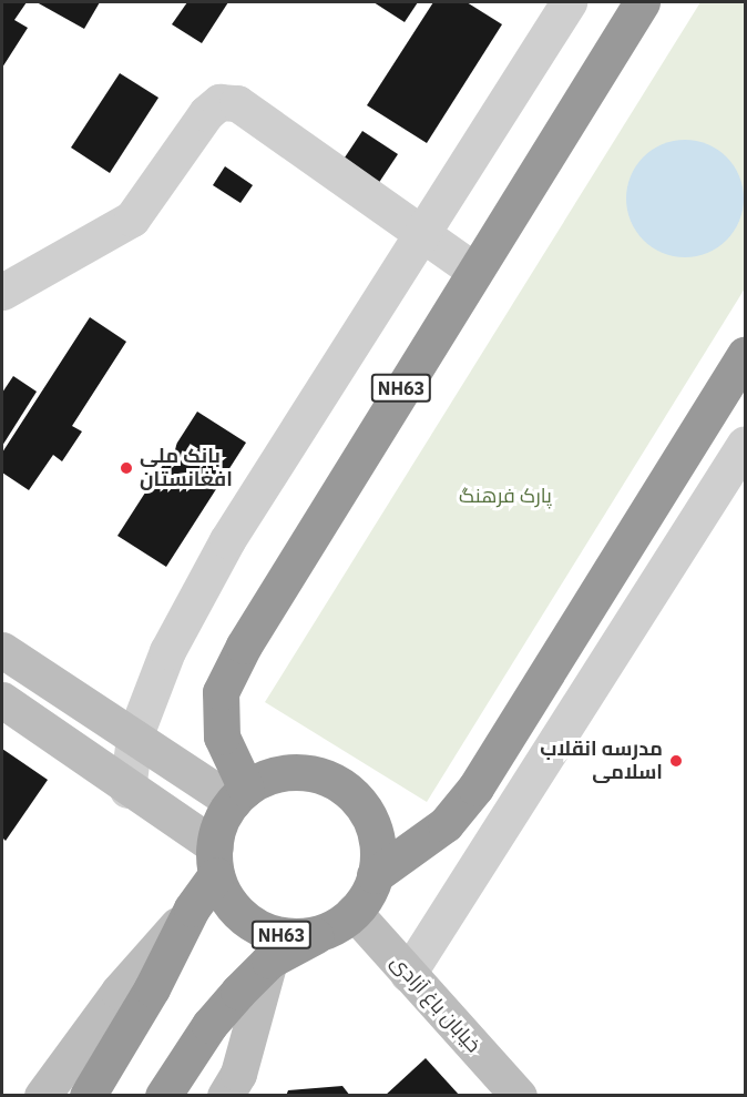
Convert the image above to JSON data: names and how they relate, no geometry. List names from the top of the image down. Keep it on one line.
{"streets":{"highway":["NH63"],"street":["خیابان باغ آزادی"]},"crossings":[["NH63","خیابان باغ آزادی"]],"parks":["پارک فرهنگ"],"places":["بانک ملی افغانستان","مدرسه انقلاب اسلامی"]}
